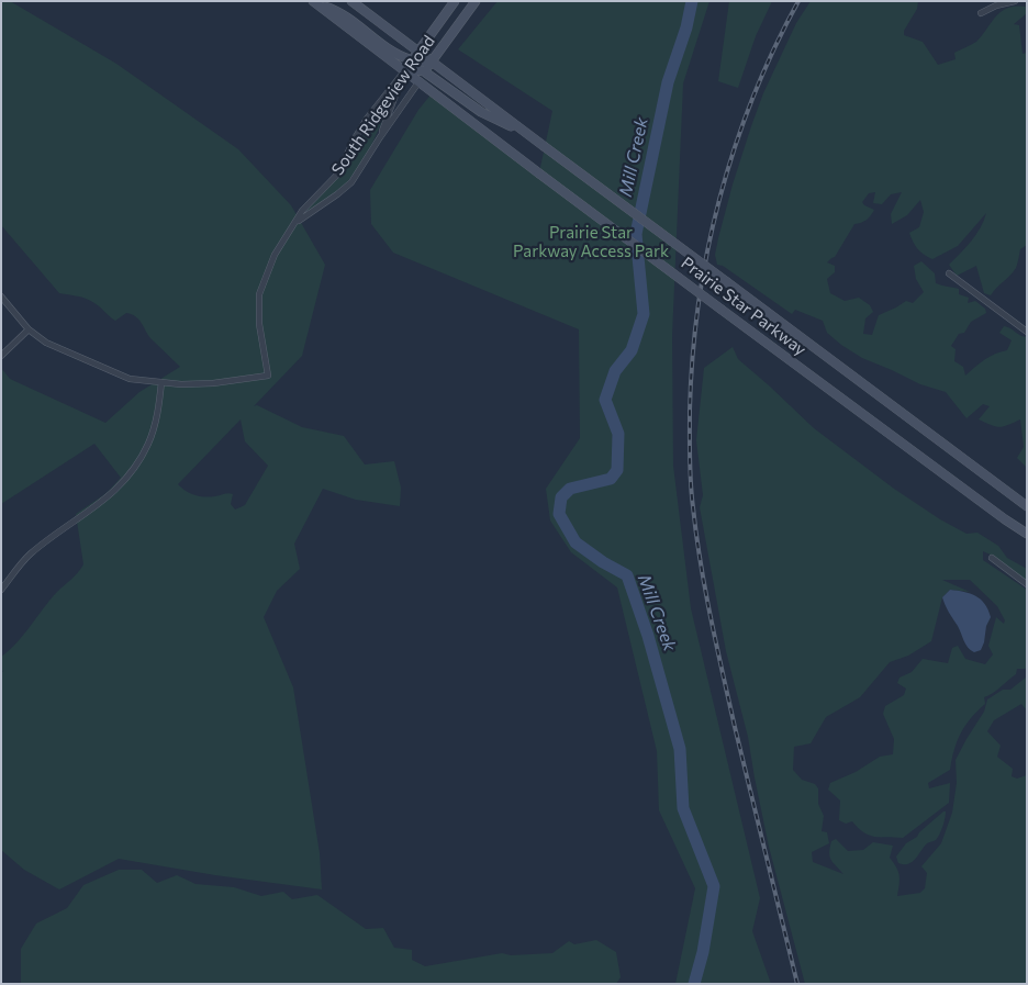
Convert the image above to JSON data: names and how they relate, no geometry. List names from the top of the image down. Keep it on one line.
{"streets":{"main road":["South Ridgeview Road","Prairie Star Parkway"]},"crossings":[["South Ridgeview Road","Prairie Star Parkway"]],"water":["Mill Creek"],"parks":["Prairie Star Parkway Access Park"]}
